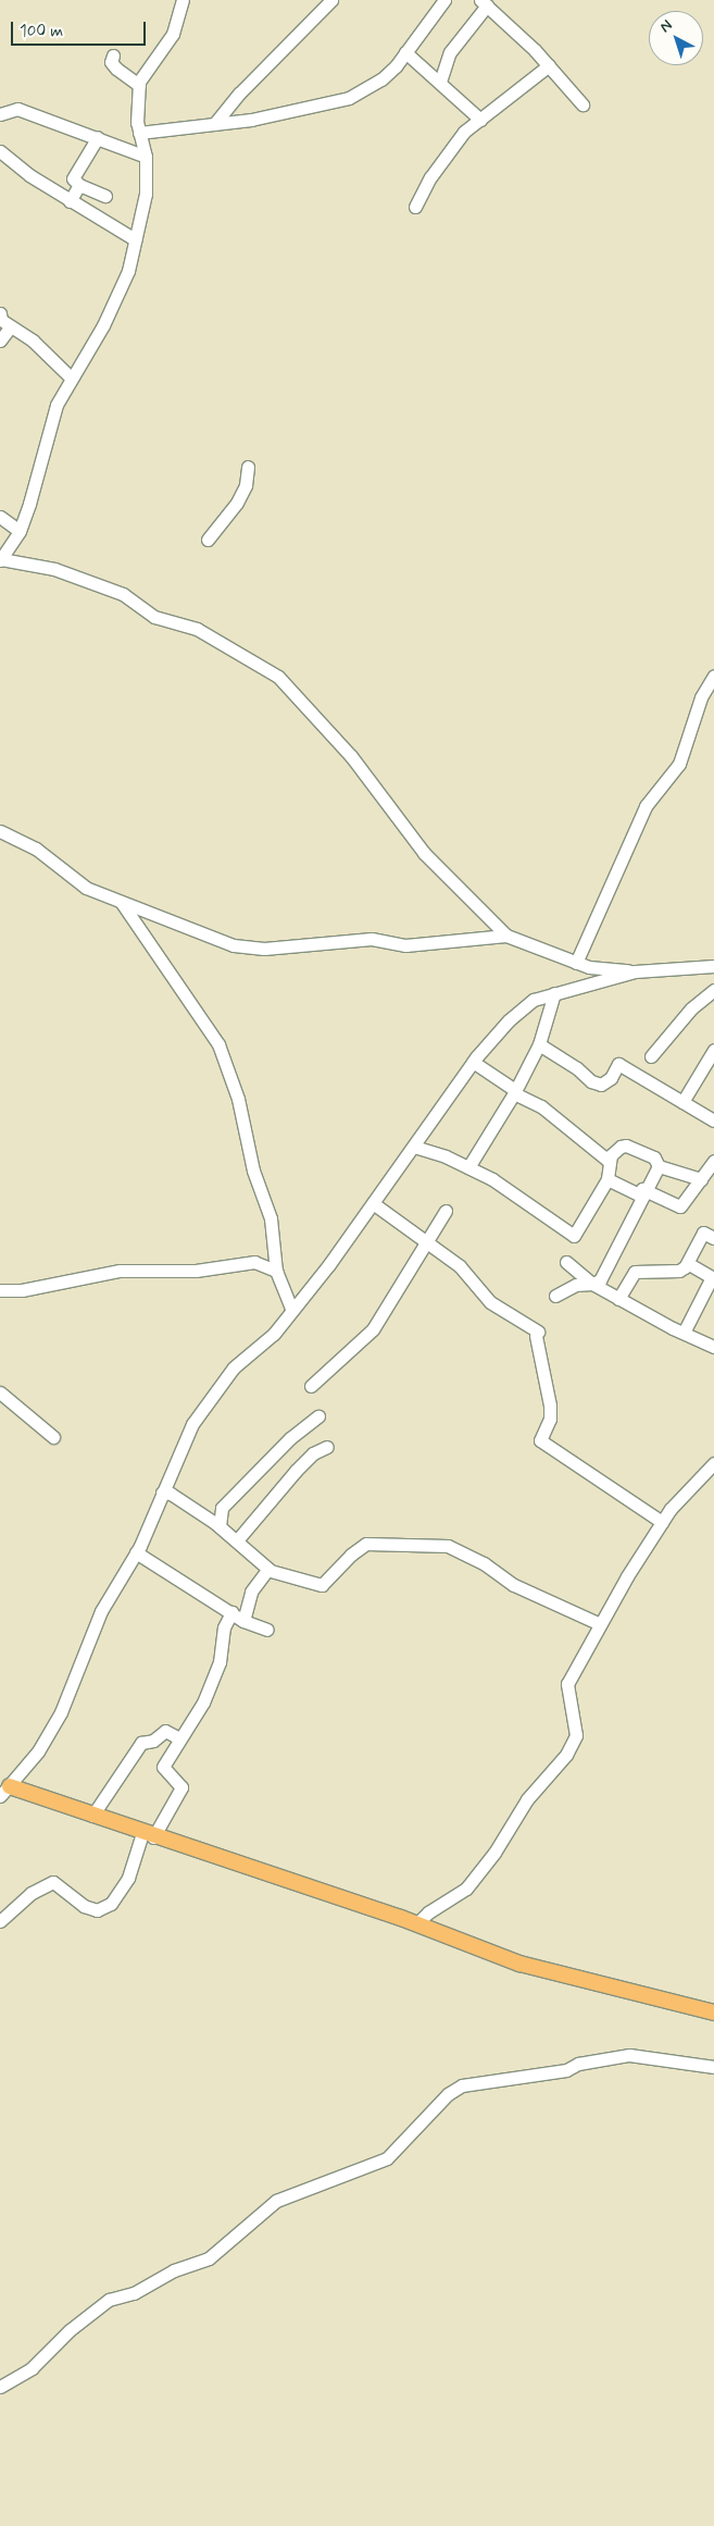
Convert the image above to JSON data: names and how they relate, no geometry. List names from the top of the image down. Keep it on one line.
{"scale_bar":"100 m","north":"top left"}
